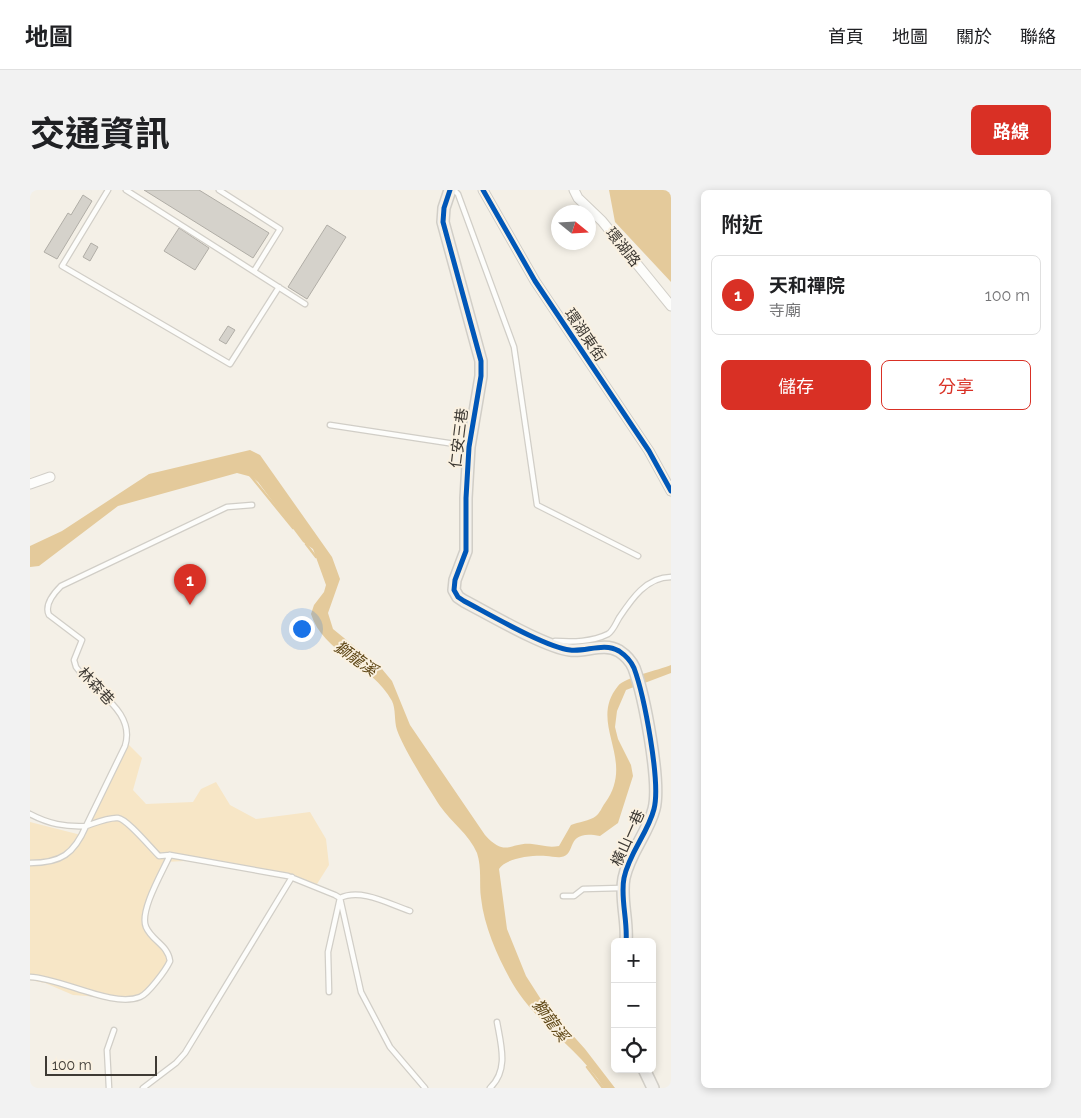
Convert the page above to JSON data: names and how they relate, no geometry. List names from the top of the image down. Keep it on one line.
{"streets":{"street":["環湖路","環湖東街","仁安三巷","橫山一巷"],"lane":["林森巷"]},"crossings":[["仁安三巷","橫山一巷"]],"water":["獅龍溪"],"scale_bar":"100 m","north":"right","page":{"header":"地圖","nav":["首頁","地圖","關於","聯絡"],"title":"交通資訊","buttons":["路線",["儲存","分享"]],"heading":"附近","list":[{"mark":"1","name":"天和禪院","note":"寺廟","value":"100 m"}],"pins":"1","map_buttons":["+","−"],"scale":"100 m"}}
